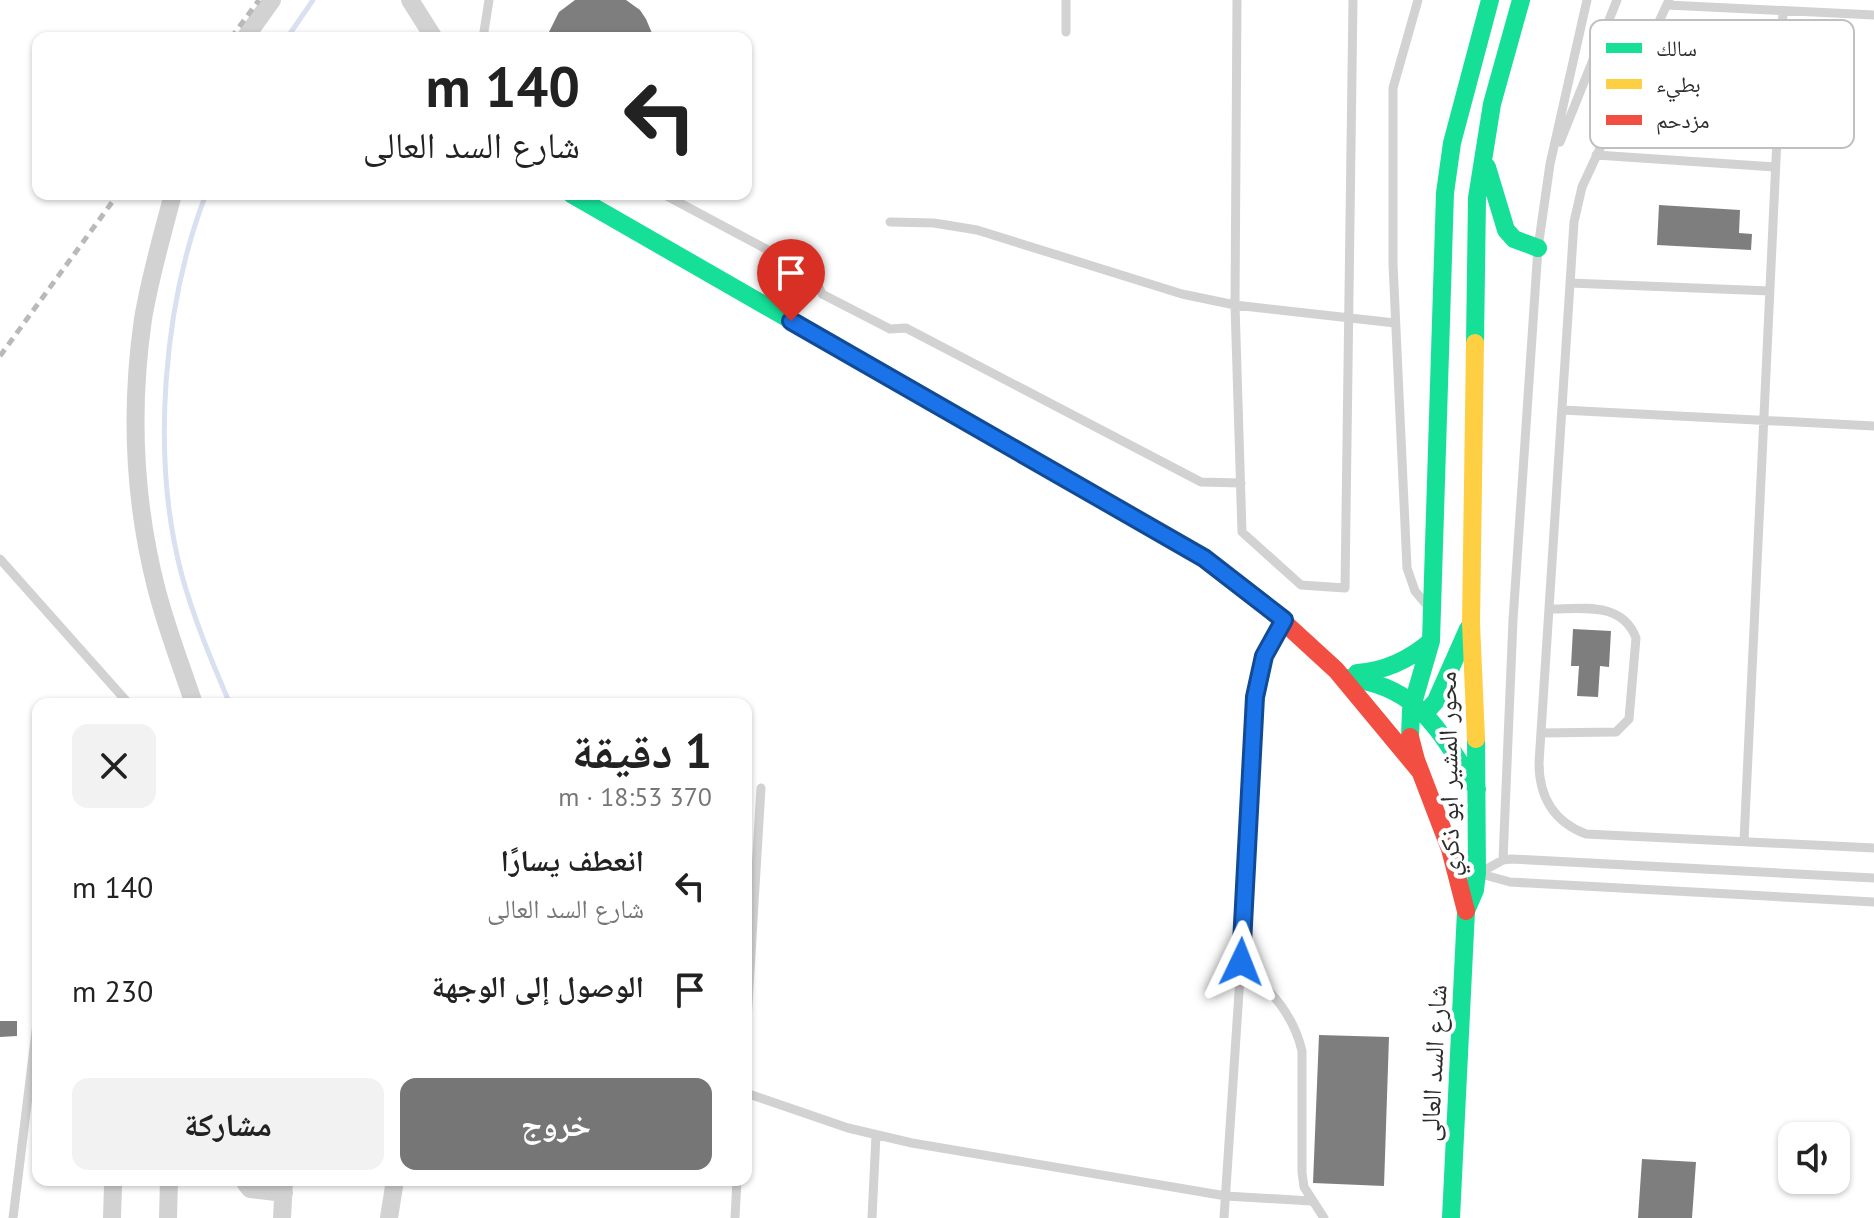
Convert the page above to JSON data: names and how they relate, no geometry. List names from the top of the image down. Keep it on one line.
{"streets":{"main road":["محور المشير ابو ذكري","شارع السد العالى"]},"crossings":[["محور المشير ابو ذكري","شارع السد العالى"]],"legend":["سالك","بطيء","مزدحم"],"page":{"turn":["140 m","شارع السد العالى"],"heading":["1 دقيقة","370 m · 18:53"],"list":[{"name":"انعطف يسارًا","note":"شارع السد العالى","value":"140 m"},{"name":"الوصول إلى الوجهة","value":"230 m"}],"buttons":["خروج","مشاركة"]}}
